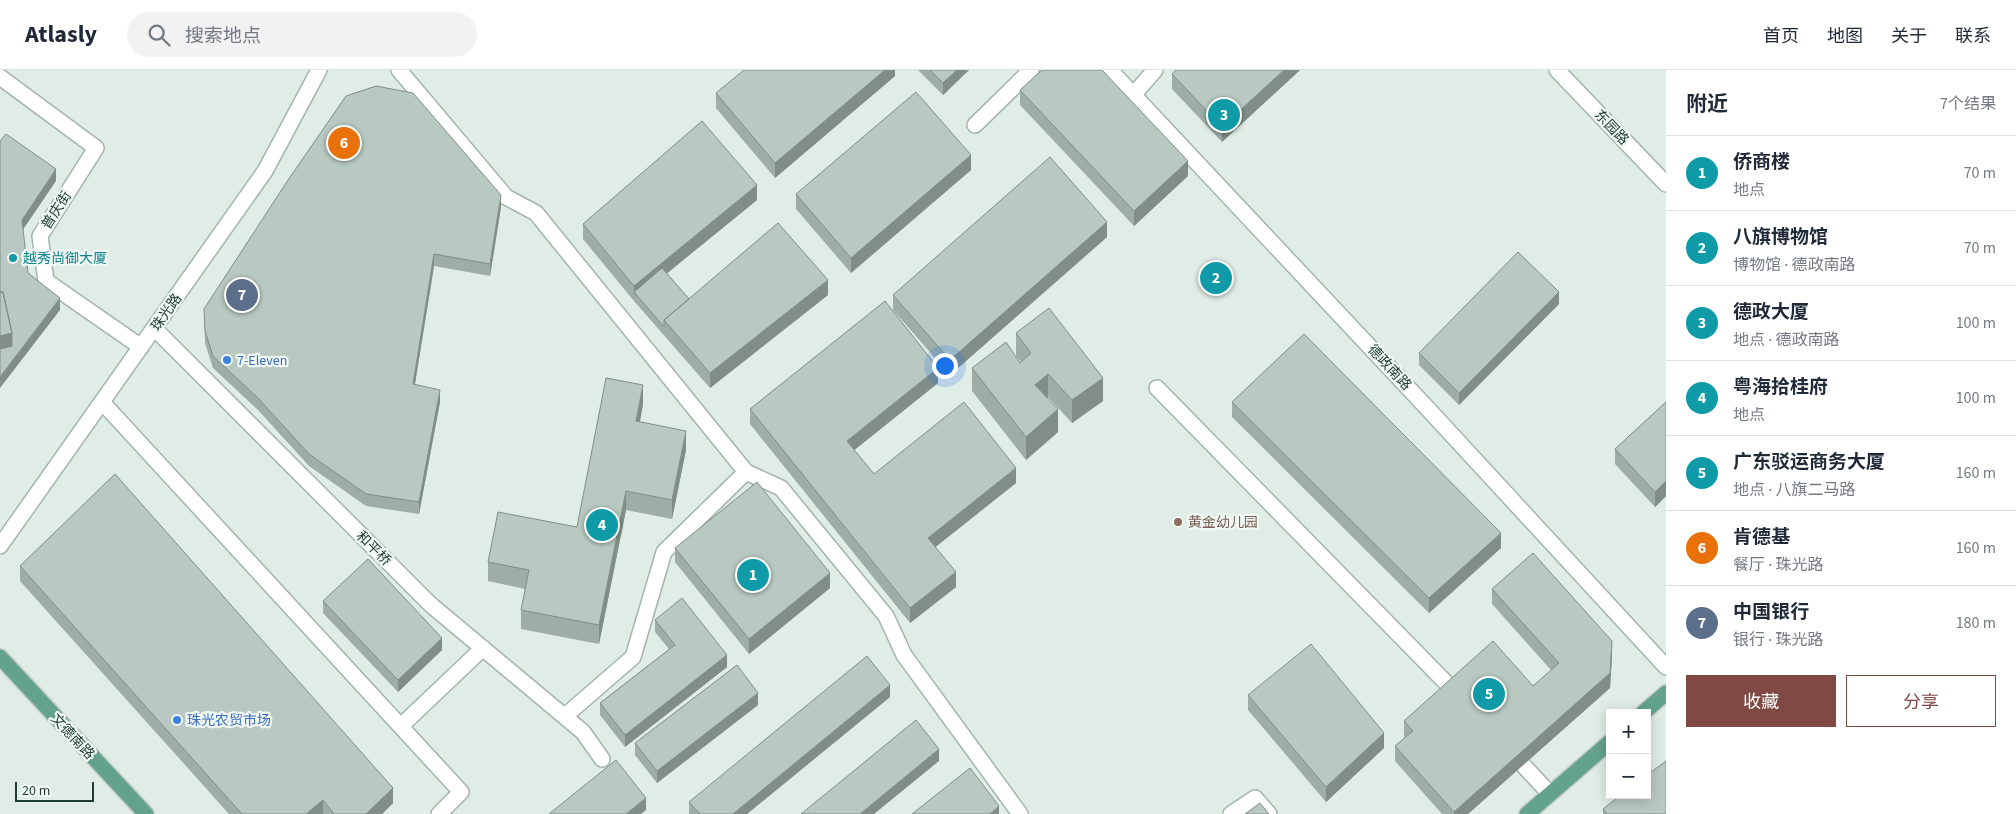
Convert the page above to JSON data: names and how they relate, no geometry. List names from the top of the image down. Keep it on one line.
{"streets":{"main road":["文德南路"],"street":["东园路","普庆街","珠光路","德政南路","和平桥"]},"crossings":[["普庆街","珠光路"],["珠光路","和平桥"]],"places":["越秀尚御大厦","7-Eleven","黄金幼儿园","珠光农贸市场"],"scale_bar":"20 m","page":{"header":"Atlasly","search":"搜索地点","nav":["首页","地图","关于","联系"],"heading":["附近","7个结果"],"pins":["3","6","2","7","4","1","5"],"list":[{"mark":"1","name":"侨商楼","note":"地点","value":"70 m"},{"mark":"2","name":"八旗博物馆","note":"博物馆 · 德政南路","value":"70 m"},{"mark":"3","name":"德政大厦","note":"地点 · 德政南路","value":"100 m"},{"mark":"4","name":"粤海拾桂府","note":"地点","value":"100 m"},{"mark":"5","name":"广东驳运商务大厦","note":"地点 · 八旗二马路","value":"160 m"},{"mark":"6","name":"肯德基","note":"餐厅 · 珠光路","value":"160 m"},{"mark":"7","name":"中国银行","note":"银行 · 珠光路","value":"180 m"}],"buttons":["收藏","分享"],"map_buttons":["+","−"],"scale":"20 m"}}
